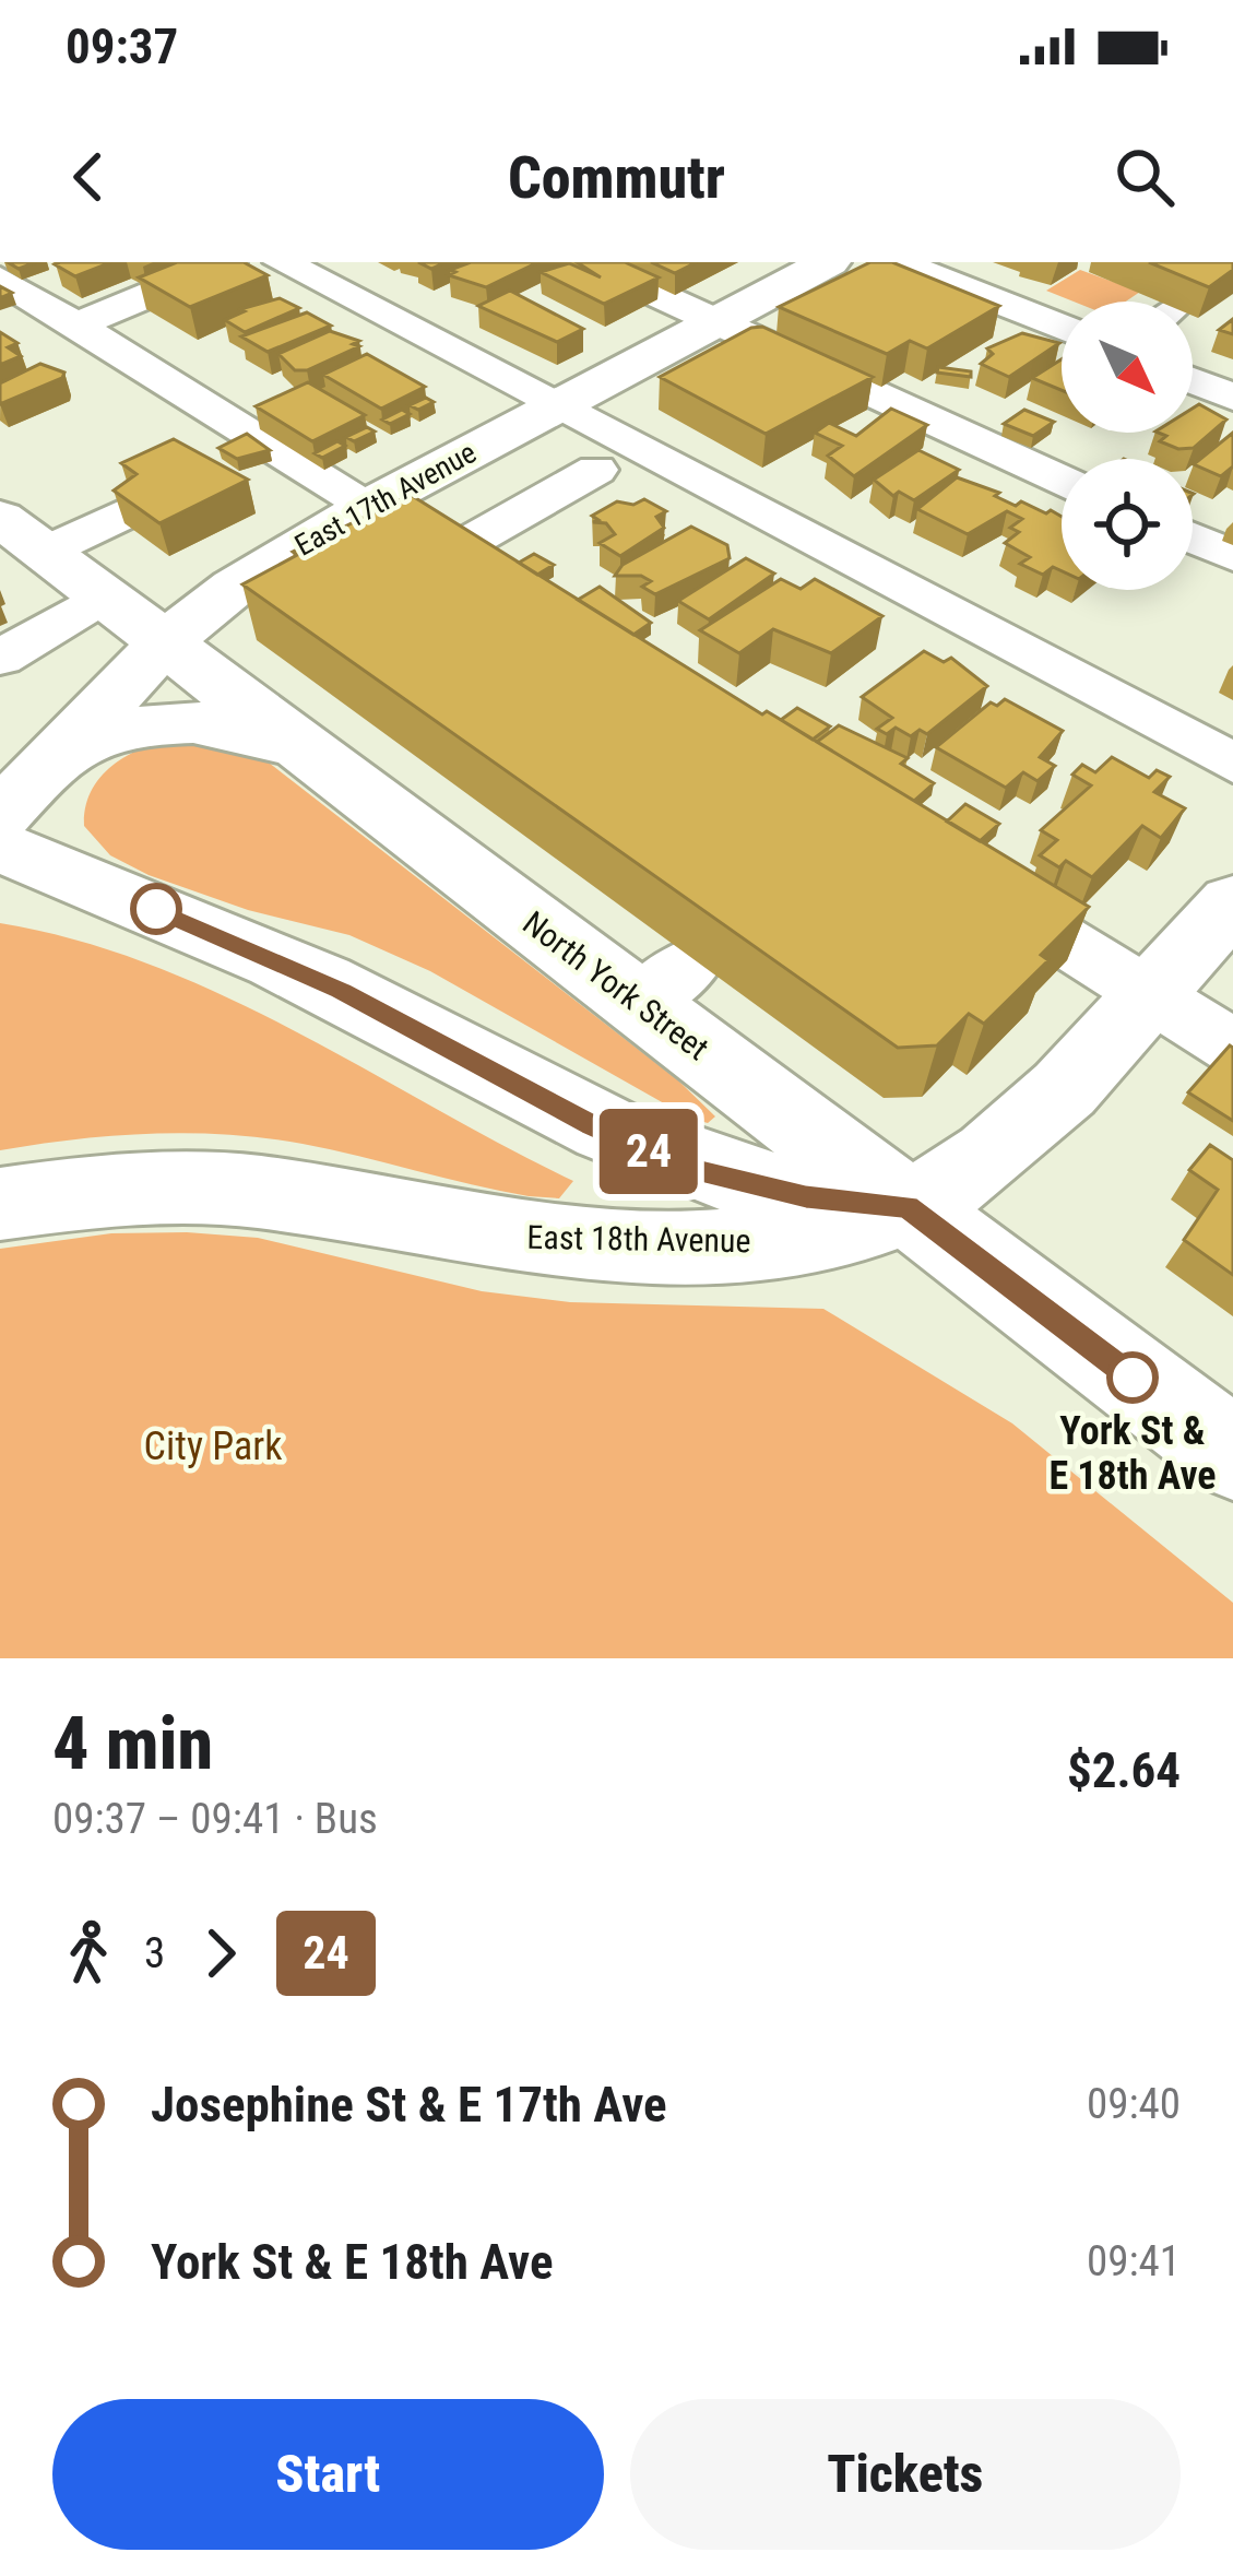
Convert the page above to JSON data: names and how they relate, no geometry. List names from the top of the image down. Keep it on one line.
{"streets":{"main road":["East 17th Avenue","North York Street","East 18th Avenue"]},"crossings":[["East 17th Avenue","North York Street"],["North York Street","East 18th Avenue"]],"parks":["City Park"],"places":["York St & E 18th Ave"],"lines":["bus line 24"],"north":"bottom right","page":{"status":"09:37","header":"Commutr","on_map":"24","heading":["4 min","09:37 – 09:41 · Bus","$2.64"],"legs":["3","24"],"list":[{"name":"Josephine St & E 17th Ave","value":"09:40"},{"name":"York St & E 18th Ave","value":"09:41"}],"buttons":["Start","Tickets"]}}
